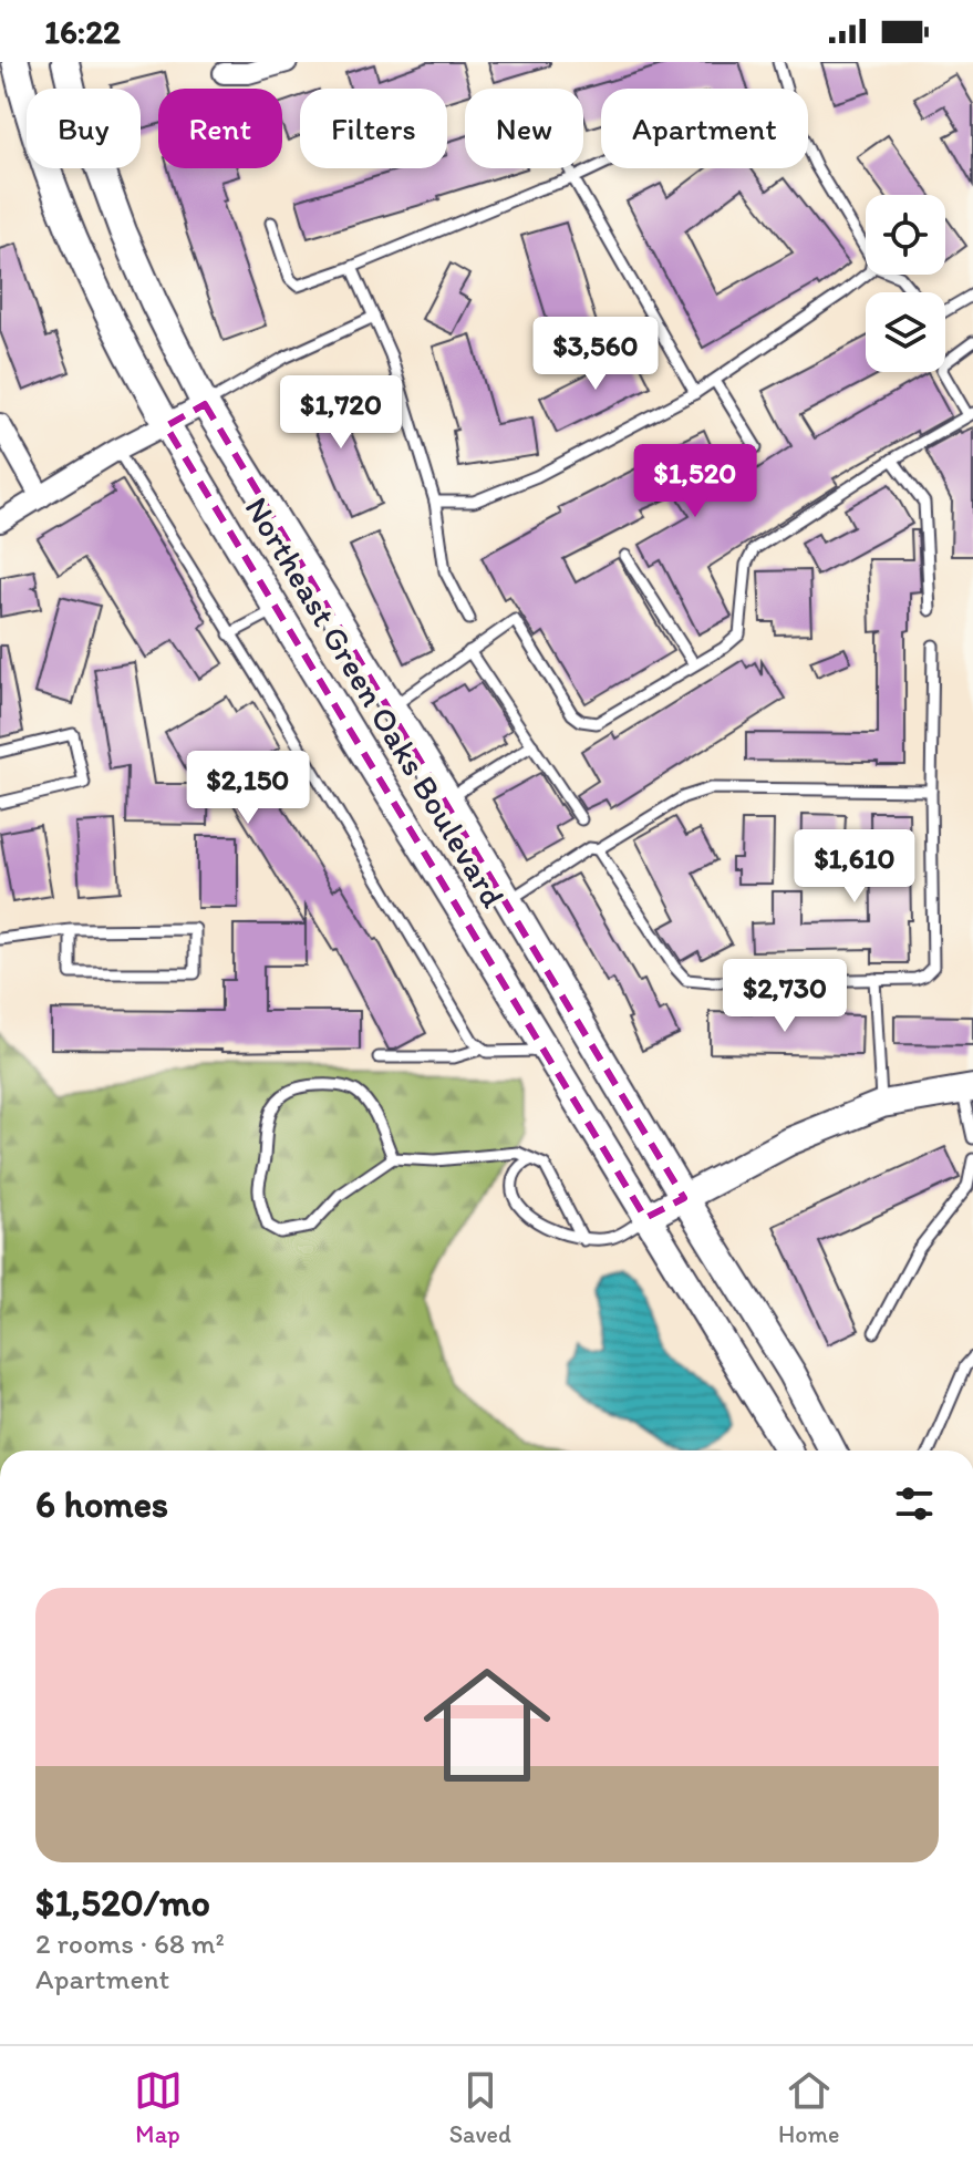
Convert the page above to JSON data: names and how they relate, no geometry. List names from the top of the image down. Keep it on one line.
{"streets":{"main road":["Northeast Green Oaks Boulevard"]},"page":{"status":"16:22","chip":["Buy","Rent","Filters","New","Apartment"],"price":["$3,560","$1,720","$1,520","$2,150","$1,610","$2,730"],"heading":"6 homes","list":[{"name":"$1,520/mo","note":"2 rooms · 68 m² · Apartment"}],"tabs":["Map","Saved","Home"]}}
